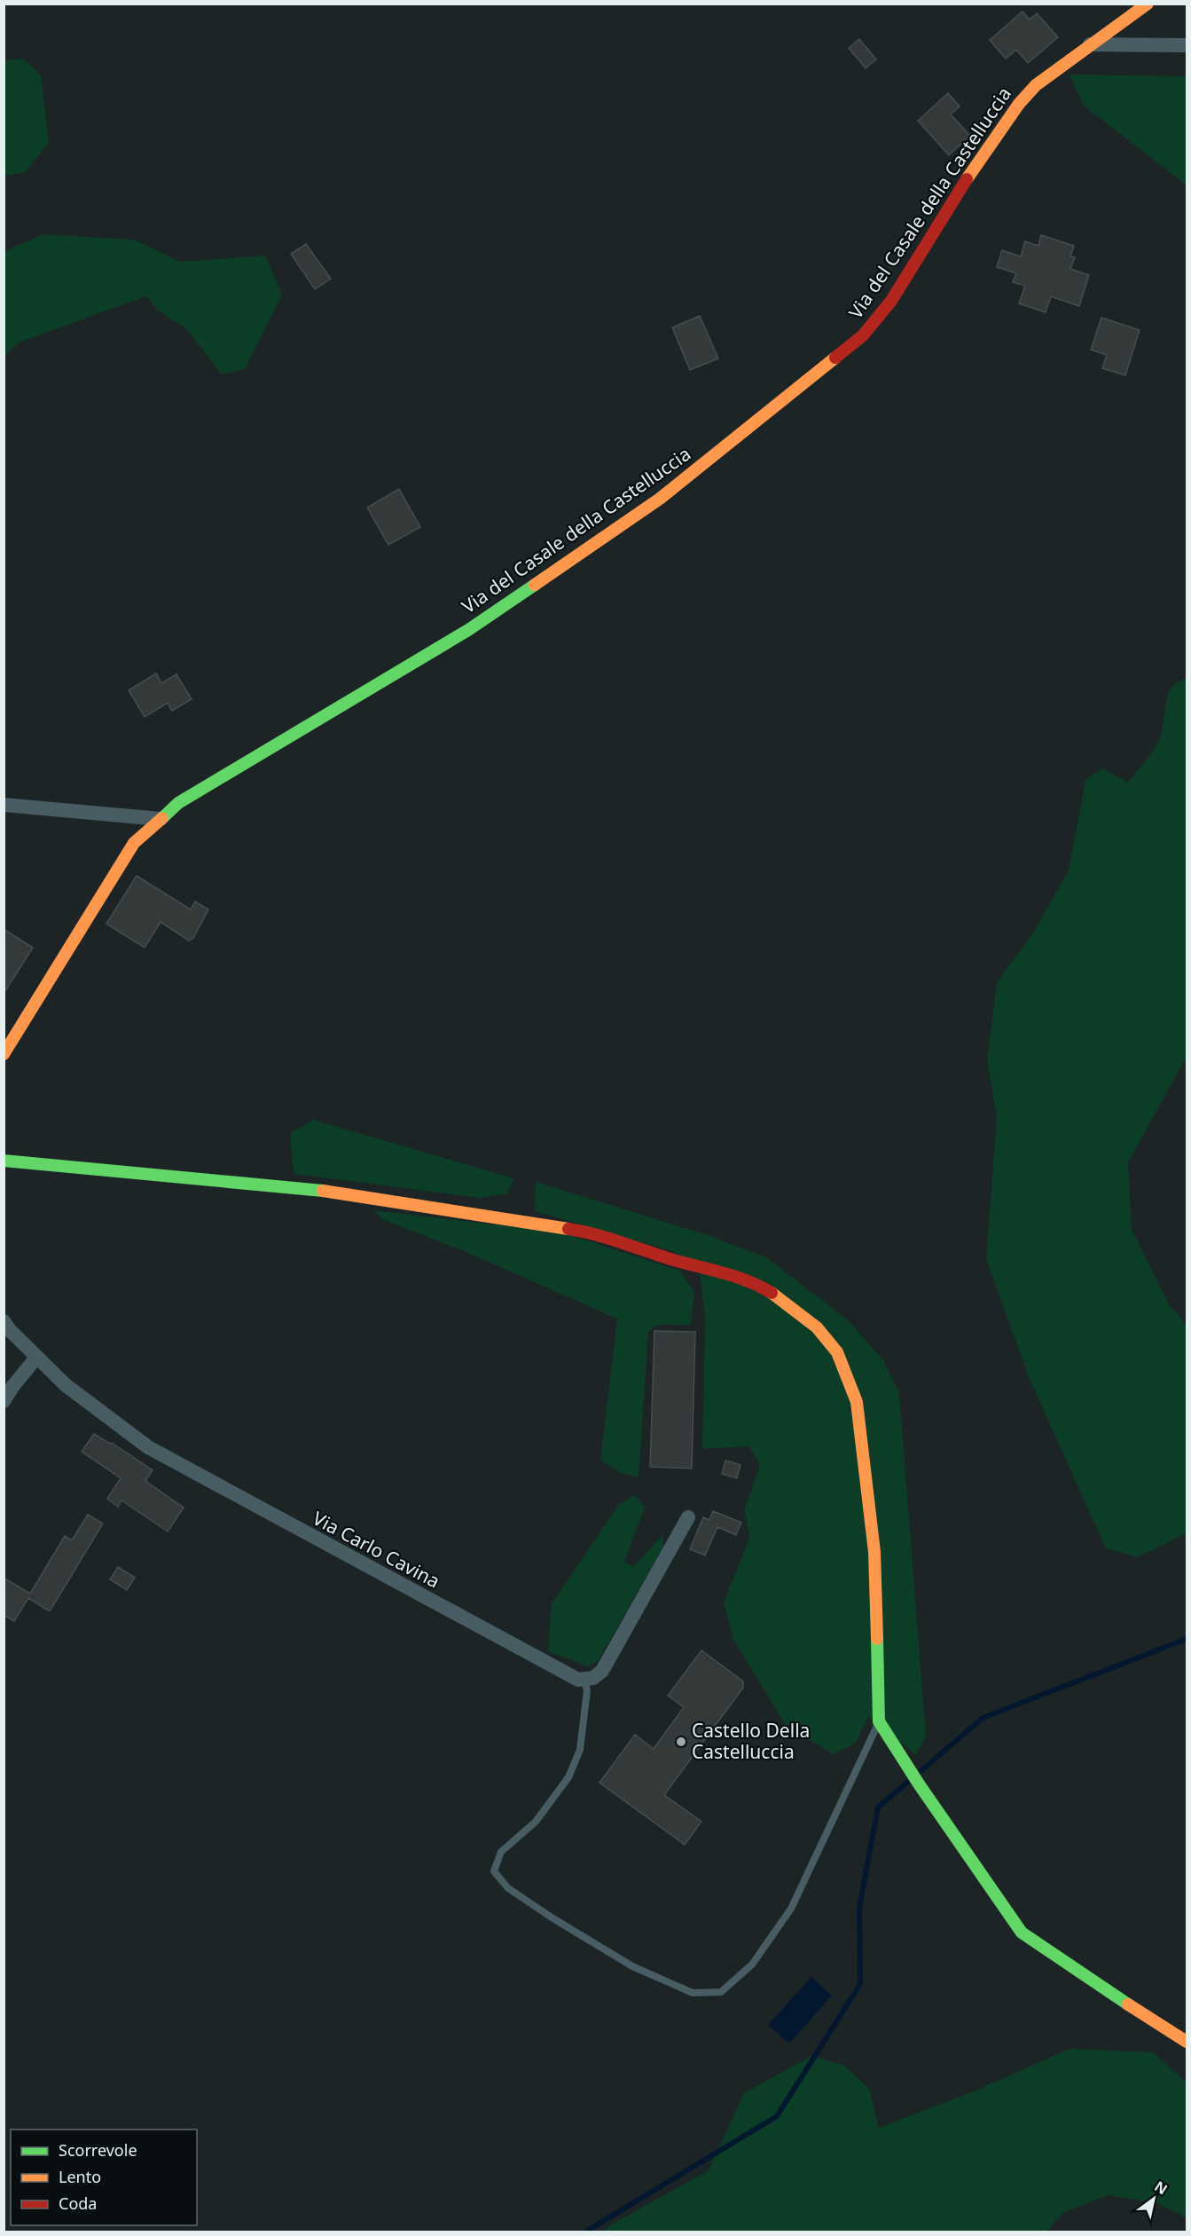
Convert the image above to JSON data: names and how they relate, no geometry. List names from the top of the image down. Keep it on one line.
{"streets":{"street":["Via del Casale della Castelluccia","Via Carlo Cavina"]},"places":["Castello Della Castelluccia"],"legend":["Scorrevole","Lento","Coda"],"north":"top right"}
